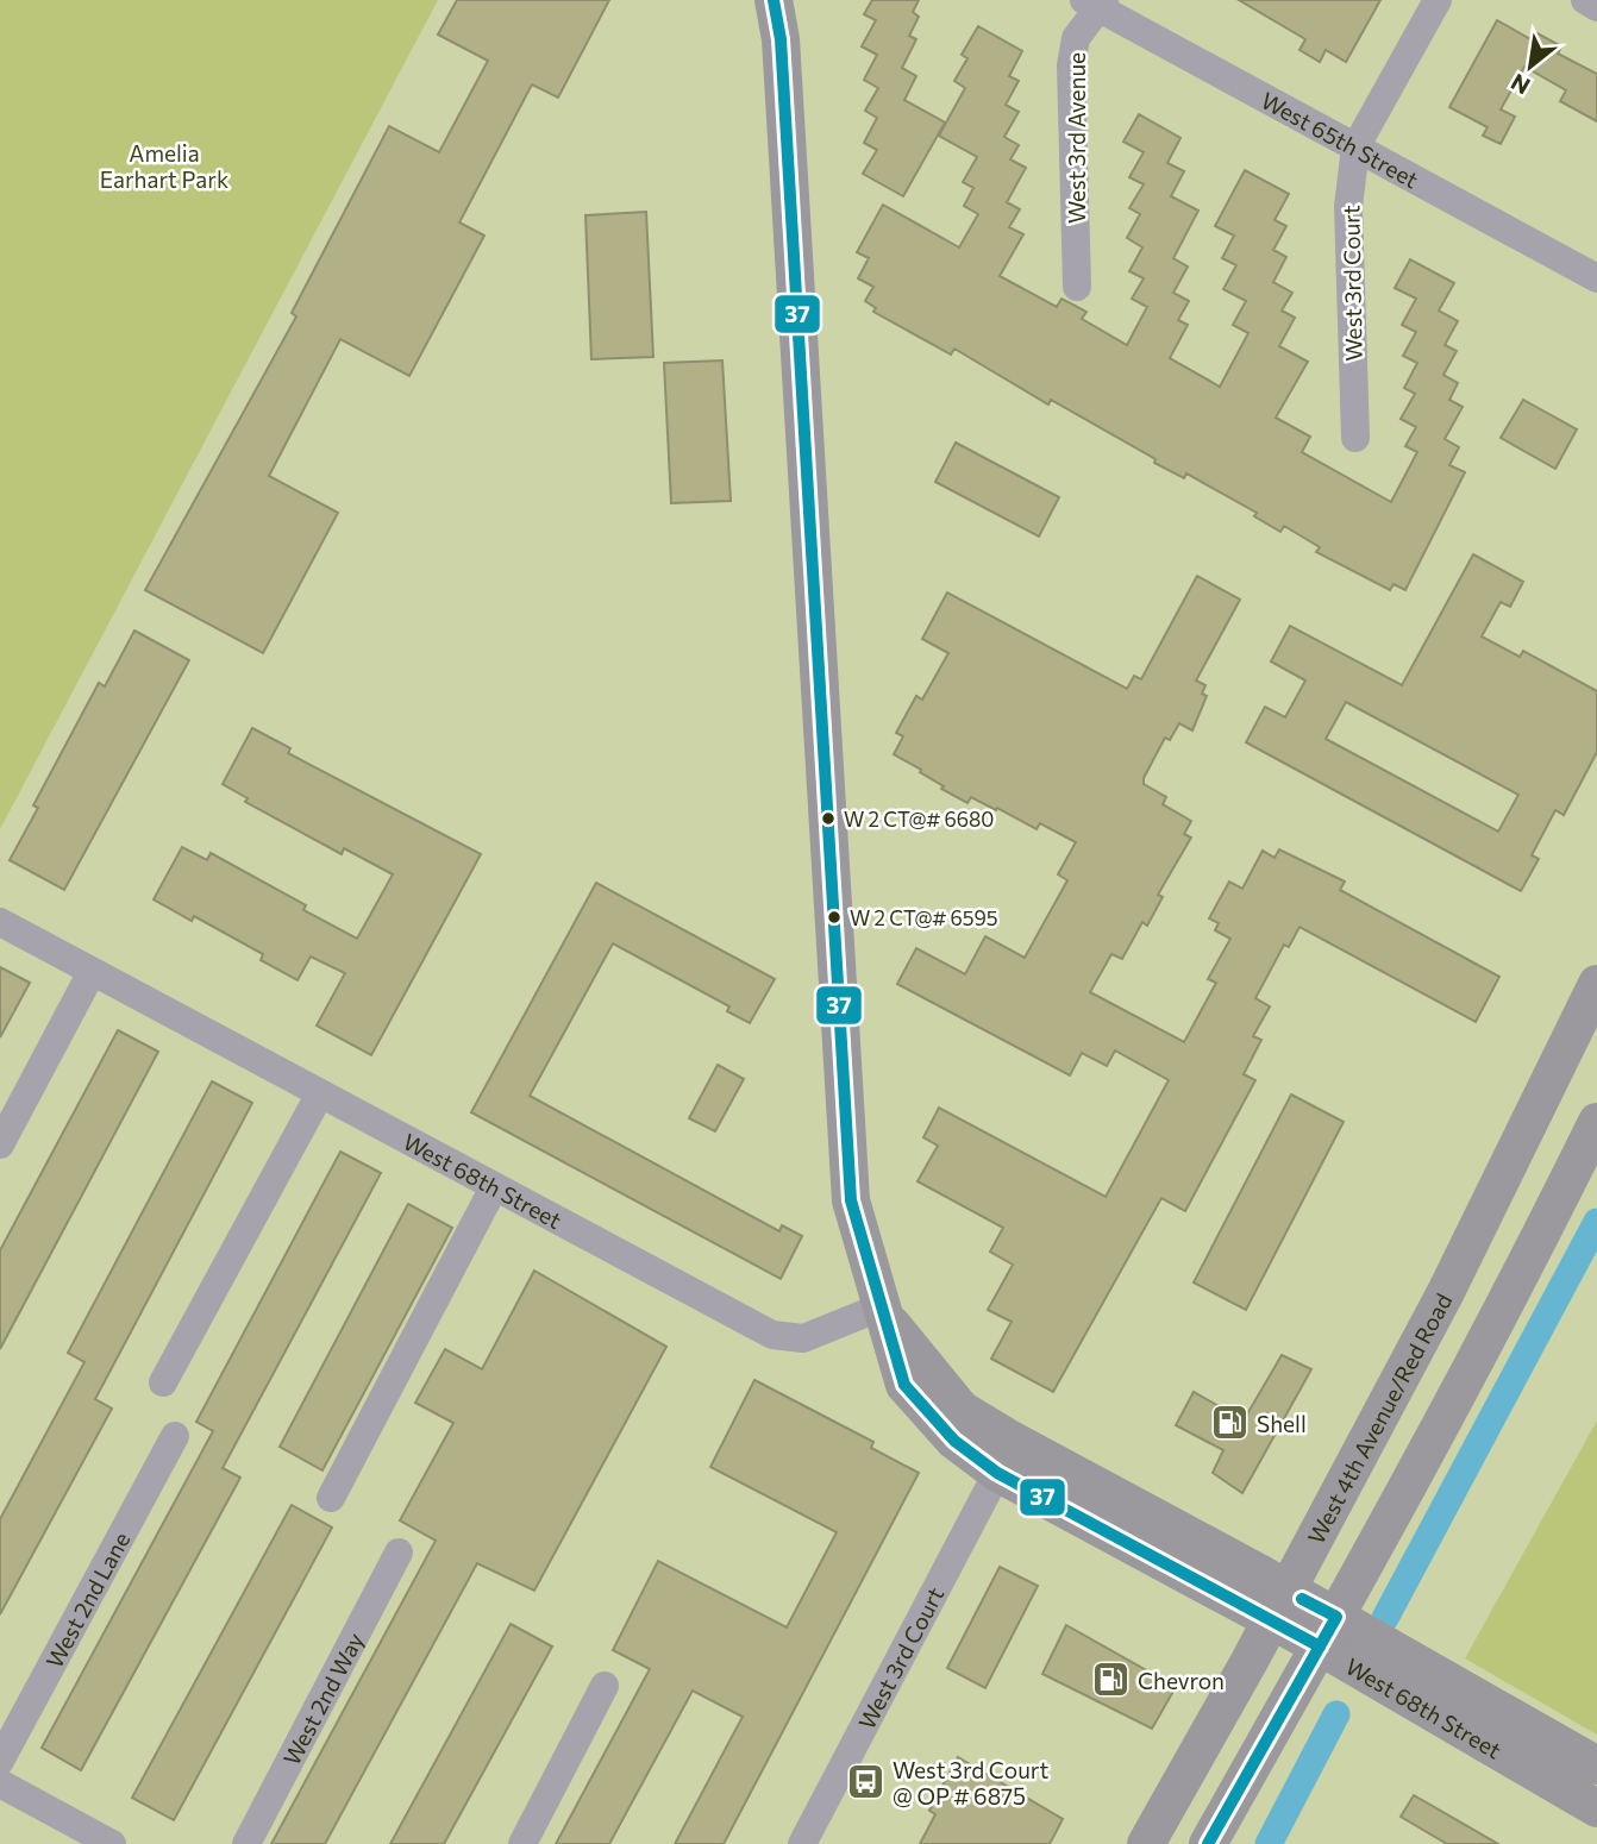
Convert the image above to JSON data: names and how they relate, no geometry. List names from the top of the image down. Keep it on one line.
{"streets":{"main road":["West 68th Street","West 4th Avenue/Red Road"],"street":["West 3rd Avenue","West 65th Street","West 3rd Court","West 2nd Lane","West 2nd Way"]},"crossings":[["West 3rd Avenue","West 65th Street"],["West 65th Street","West 3rd Court"],["West 3rd Court","West 68th Street"],["West 68th Street","West 4th Avenue/Red Road"]],"parks":["Amelia Earhart Park"],"places":{"other":["W 2 CT@# 6680","W 2 CT@# 6595"],"fuel station":["Shell","Chevron"],"bus stop":["West 3rd Court @ OP # 6875"]},"lines":["transit line 37"],"north":"bottom left"}
